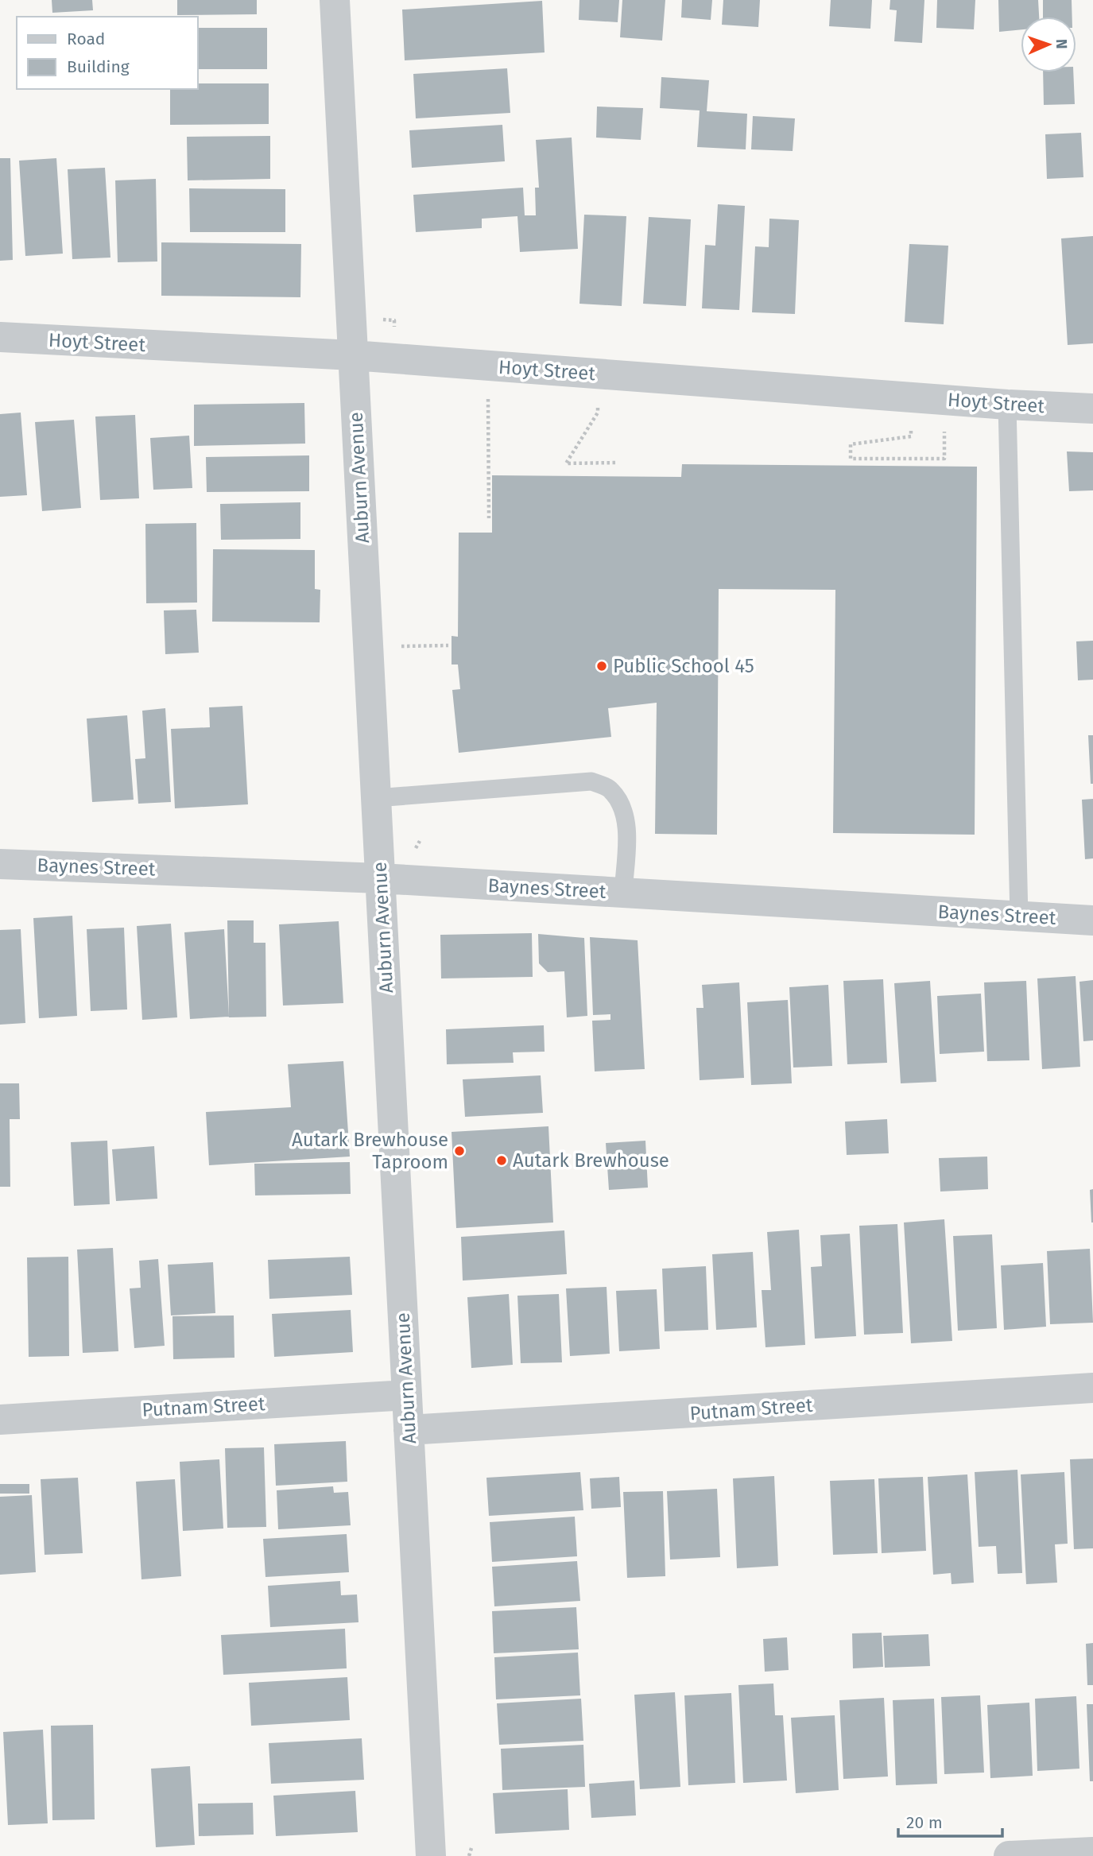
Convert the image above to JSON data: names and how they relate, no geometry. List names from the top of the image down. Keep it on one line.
{"streets":{"street":["Hoyt Street","Auburn Avenue","Baynes Street","Putnam Street"]},"crossings":[["Hoyt Street","Auburn Avenue"],["Auburn Avenue","Baynes Street"],["Auburn Avenue","Putnam Street"]],"places":["Public School 45","Autark Brewhouse Taproom","Autark Brewhouse"],"legend":["Road","Building"],"scale_bar":"20 m","north":"right"}
